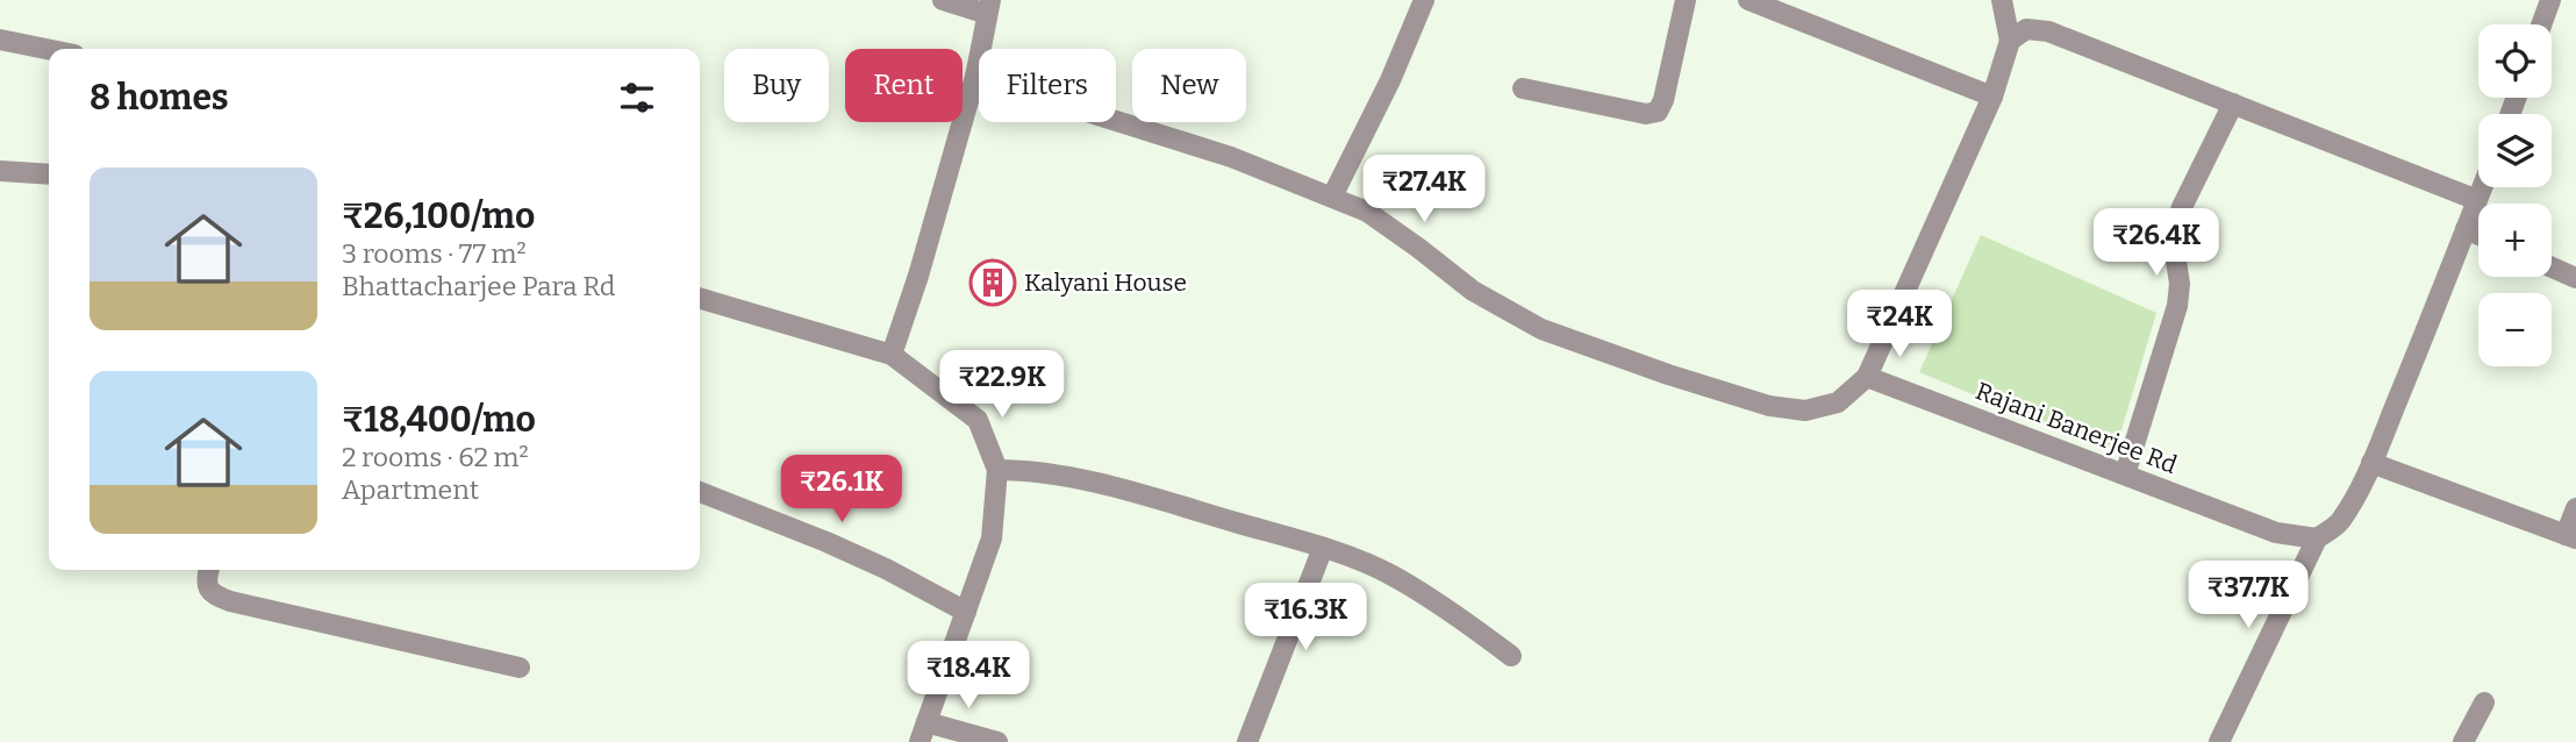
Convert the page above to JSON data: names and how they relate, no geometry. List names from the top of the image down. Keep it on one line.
{"streets":{"street":["Rajani Banerjee Rd"]},"places":{"building":["Kalyani House"]},"page":{"map_buttons":["+","−"],"chip":["Buy","Rent","Filters","New"],"heading":"8 homes","list":[{"name":"₹26,100/mo","note":"3 rooms · 77 m² · Bhattacharjee Para Rd"},{"name":"₹18,400/mo","note":"2 rooms · 62 m² · Apartment"}],"price":["₹27.4K","₹26.4K","₹24K","₹22.9K","₹26.1K","₹37.7K","₹16.3K","₹18.4K"]}}
